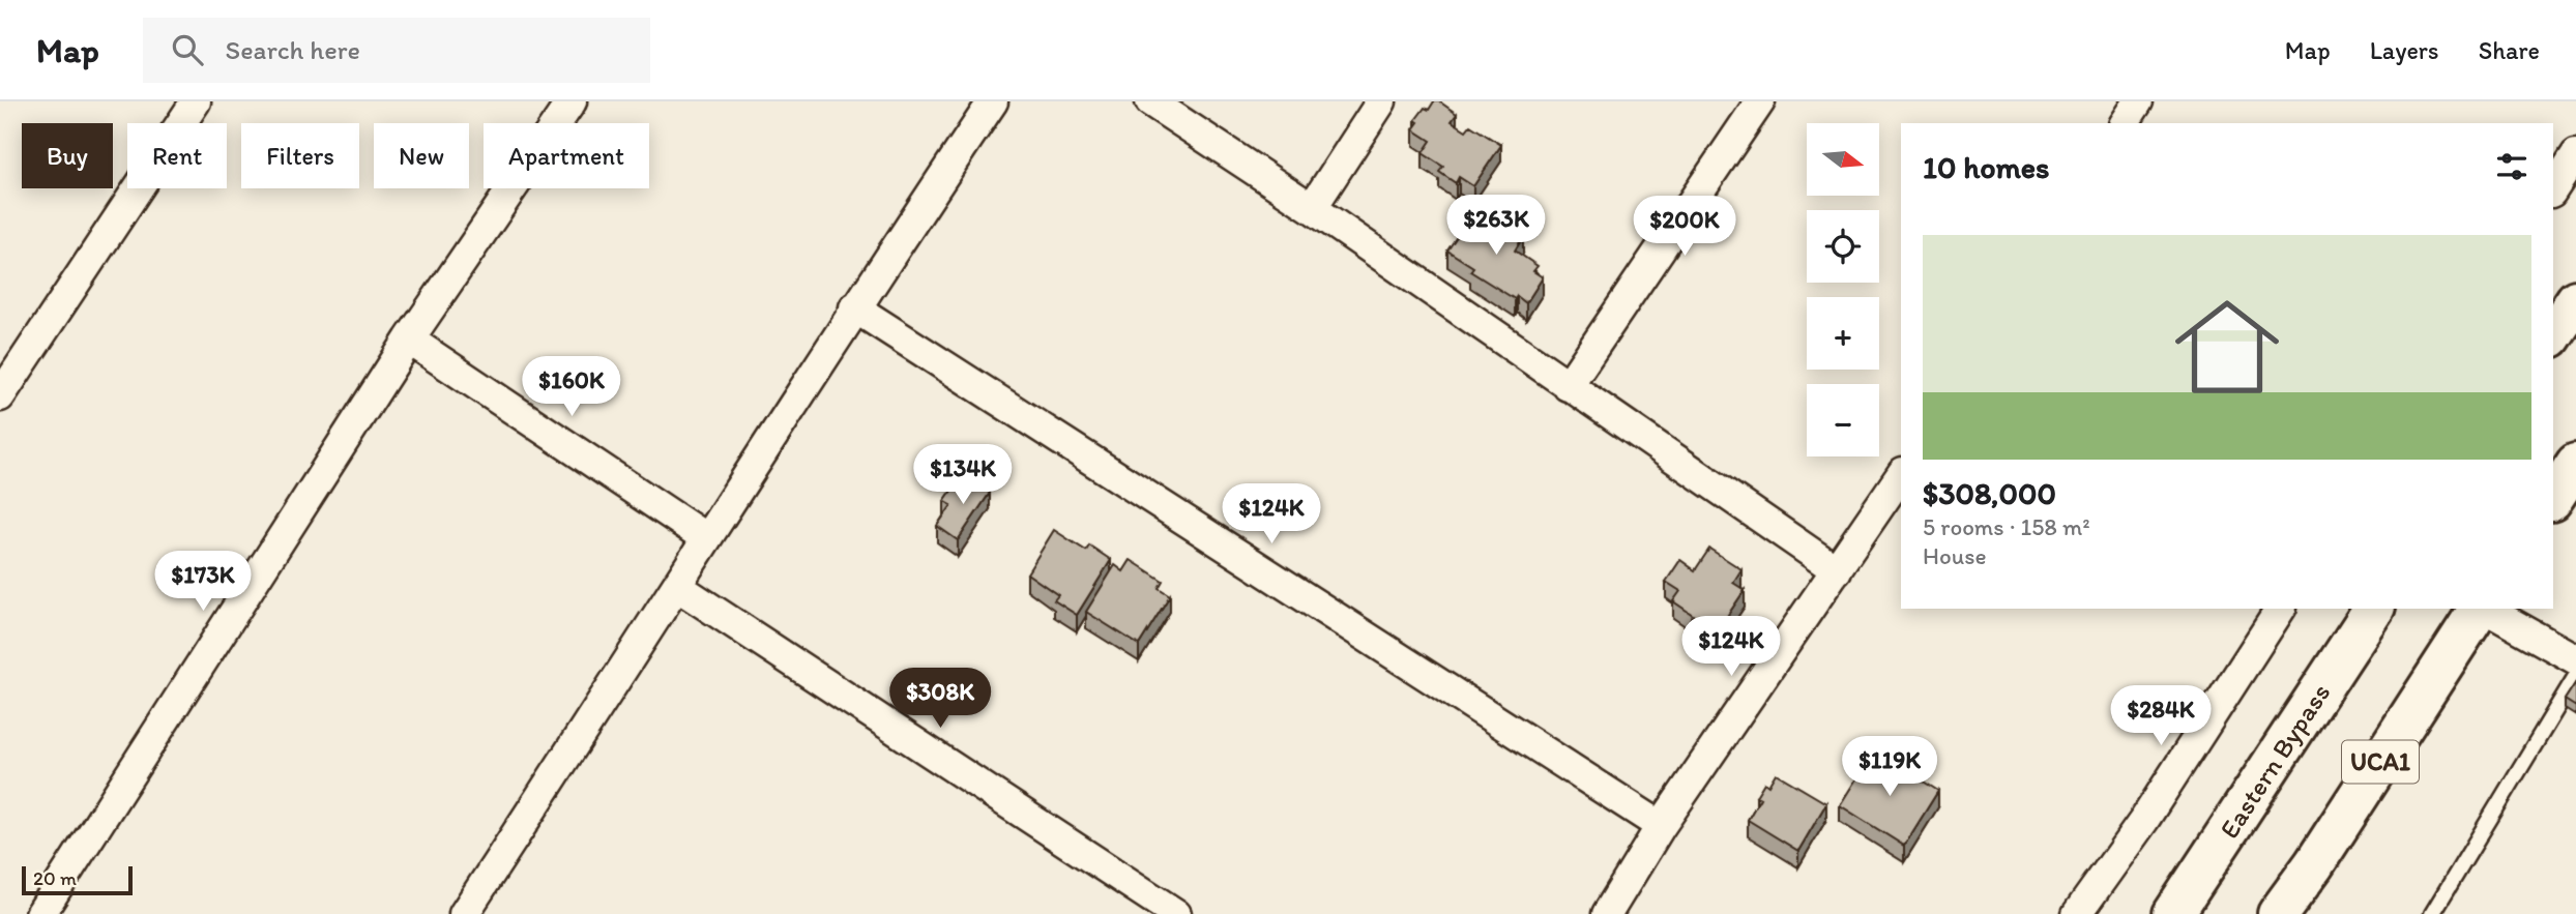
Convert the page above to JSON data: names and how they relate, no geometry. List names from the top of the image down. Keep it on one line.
{"streets":{"main road":["Eastern Bypass","UCA1"]},"scale_bar":"20 m","north":"right","page":{"header":"Map","search":"Search here","nav":["Map","Layers","Share"],"map_buttons":["+","−"],"chip":["Buy","Rent","Filters","New","Apartment"],"heading":"10 homes","price":["$263K","$200K","$160K","$134K","$124K","$173K","$124K","$308K","$284K","$119K"],"list":[{"name":"$308,000","note":"5 rooms · 158 m² · House"}],"scale":"20 m"}}
